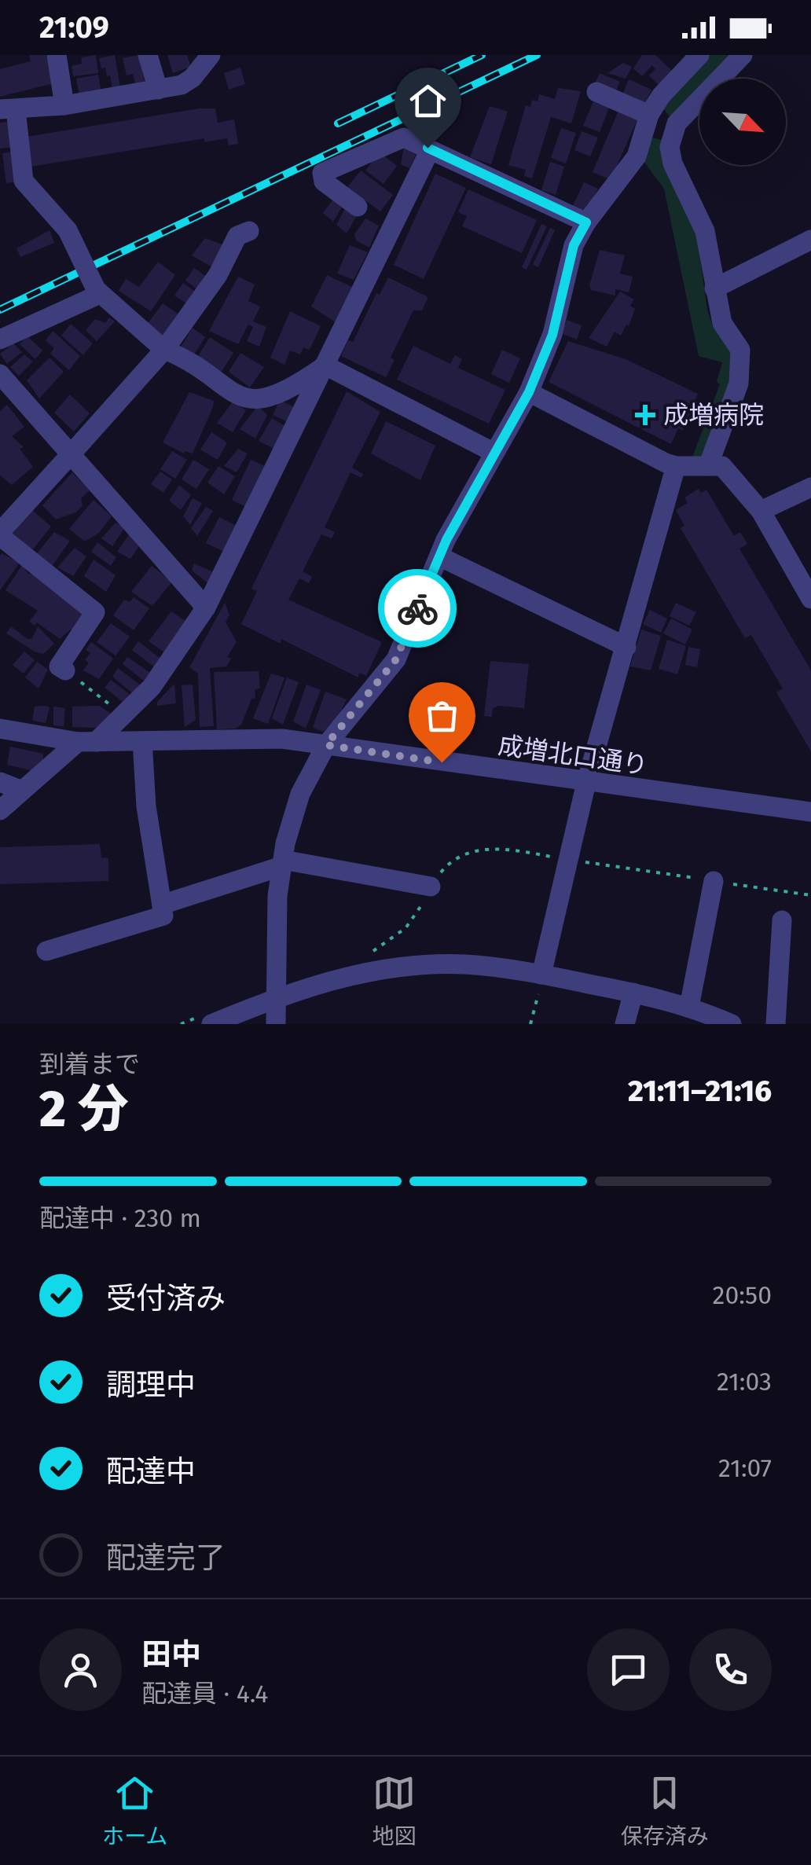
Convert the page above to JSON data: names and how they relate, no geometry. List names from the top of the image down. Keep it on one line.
{"streets":{"street":["成増北口通り"]},"places":{"health":["成増病院"]},"north":"bottom right","page":{"status":"21:09","heading":["2 分","到着まで","21:11–21:16"],"panel":["田中","配達員 · 4.4"],"bar":"配達中 · 230 m","list":[["受付済み","20:50"],["調理中","21:03"],["配達中","21:07"],"配達完了"],"tabs":["ホーム","地図","保存済み"]}}
